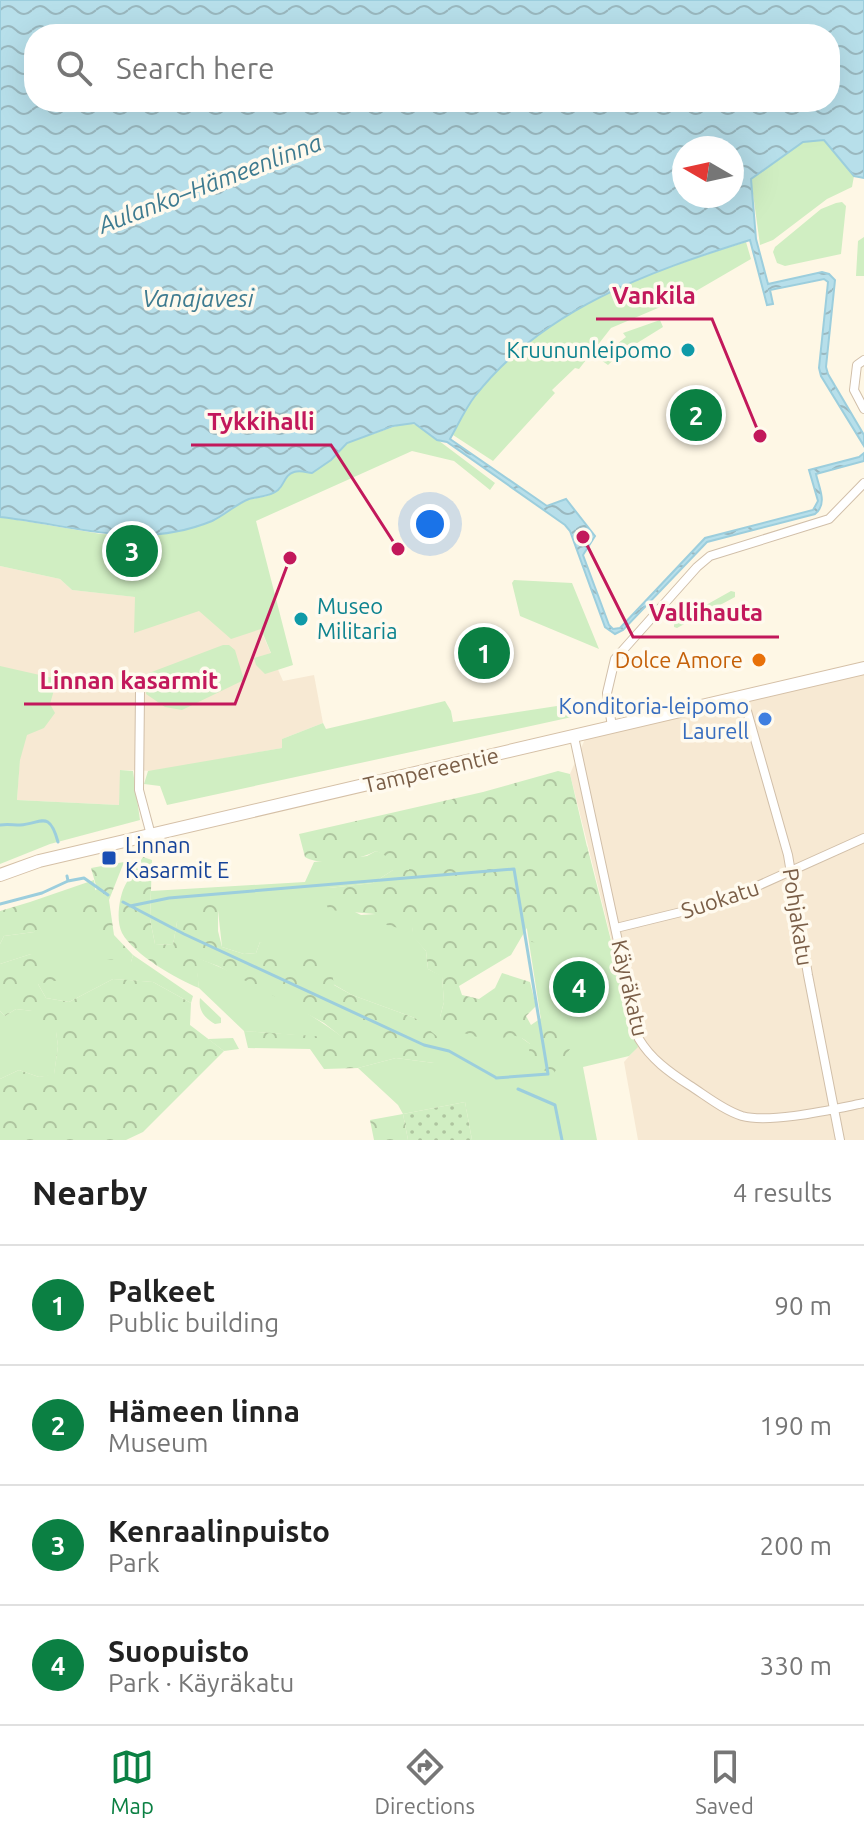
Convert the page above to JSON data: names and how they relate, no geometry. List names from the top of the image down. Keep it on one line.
{"streets":{"main road":["Tampereentie"],"street":["Suokatu","Pohjakatu","Käyräkatu"]},"crossings":[["Tampereentie","Pohjakatu"],["Tampereentie","Käyräkatu"],["Suokatu","Pohjakatu"],["Suokatu","Käyräkatu"],["Pohjakatu","Käyräkatu"]],"water":["Aulanko–Hämeenlinna","Vanajavesi"],"places":{"other":["Kruununleipomo","Vankila","Vallihauta","Tykkihalli","Linnan kasarmit","Museo Militaria","Dolce Amore","Konditoria-leipomo Laurell"],"transit":["Linnan Kasarmit E"]},"north":"left","page":{"search":"Search here","pins":["2","3","1","4"],"heading":["Nearby","4 results"],"list":[{"mark":"1","name":"Palkeet","note":"Public building","value":"90 m"},{"mark":"2","name":"Hämeen linna","note":"Museum","value":"190 m"},{"mark":"3","name":"Kenraalinpuisto","note":"Park","value":"200 m"},{"mark":"4","name":"Suopuisto","note":"Park · Käyräkatu","value":"330 m"}],"nav":["Map","Directions","Saved"]}}
